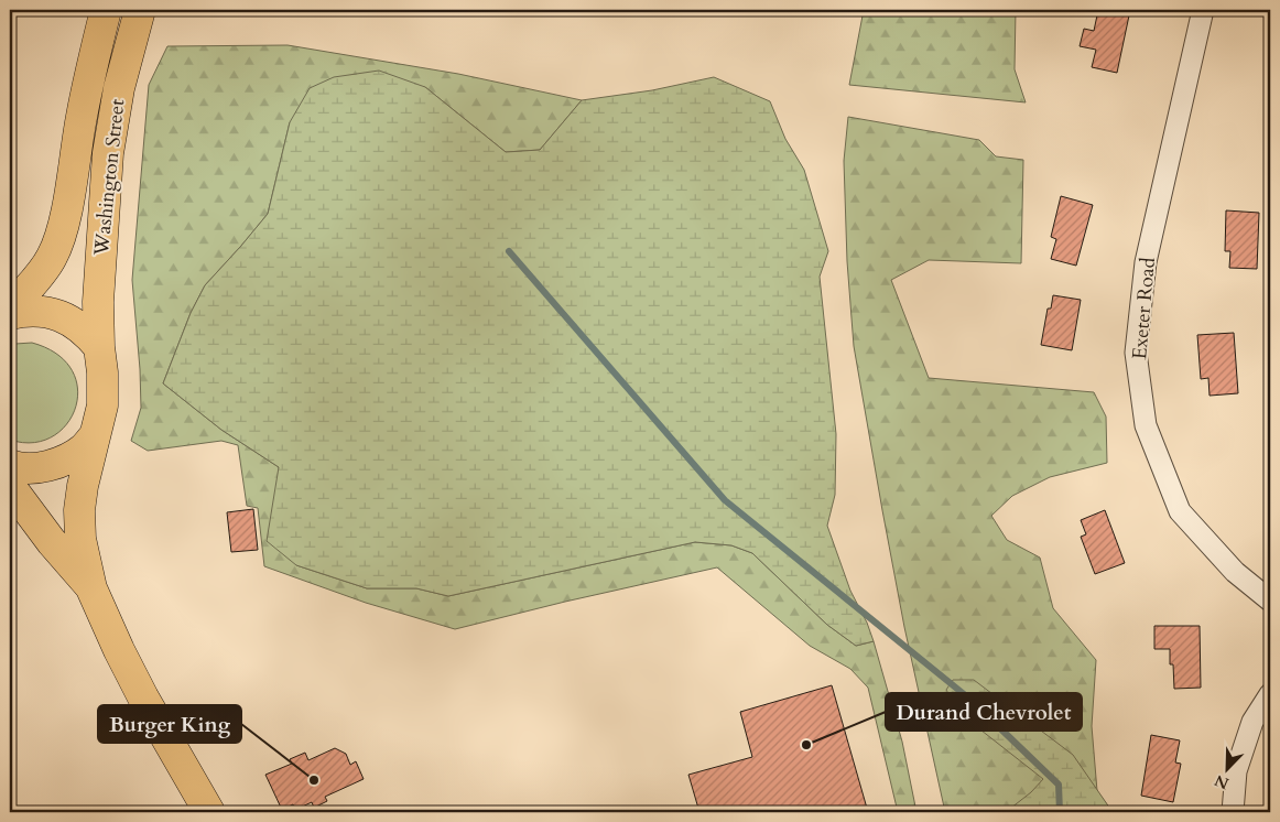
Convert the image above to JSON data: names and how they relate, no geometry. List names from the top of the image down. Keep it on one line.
{"streets":{"main road":["Washington Street"],"street":["Exeter Road"]},"places":["Durand Chevrolet","Burger King"],"north":"bottom left"}
